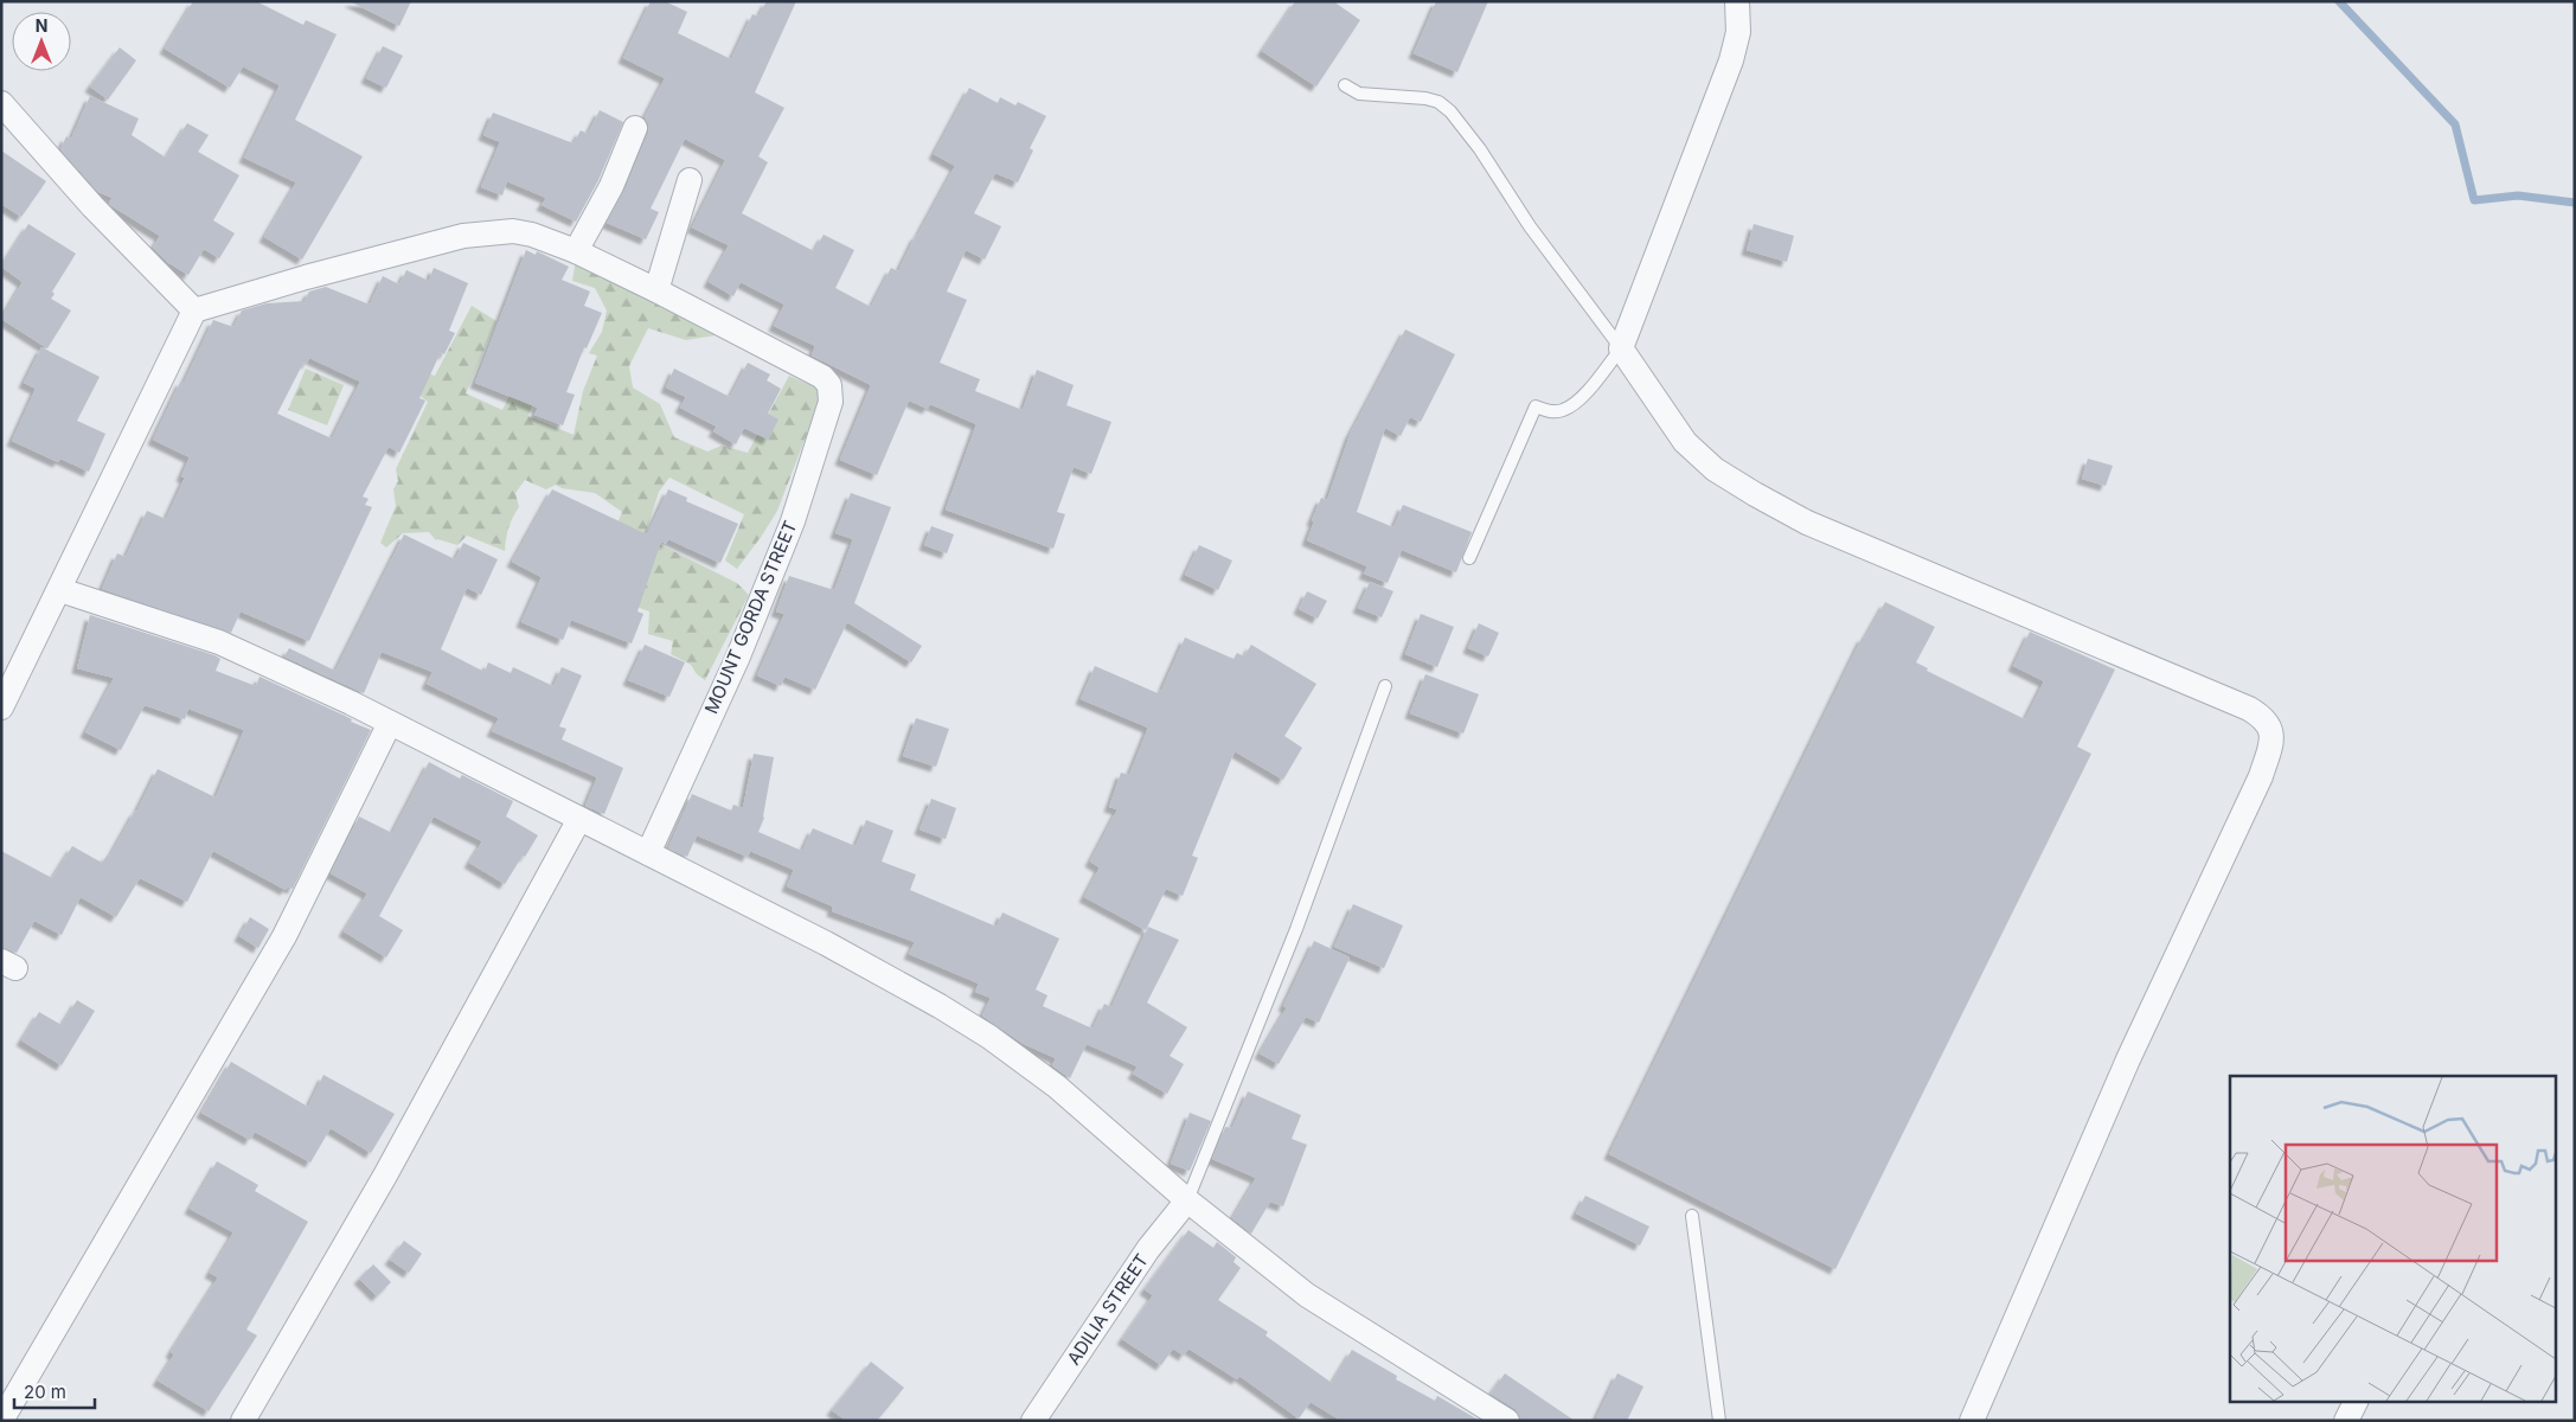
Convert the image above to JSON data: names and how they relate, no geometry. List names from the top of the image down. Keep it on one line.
{"streets":{"street":["MOUNT GORDA STREET","ADILIA STREET"]},"scale_bar":"20 m","north":"top"}
